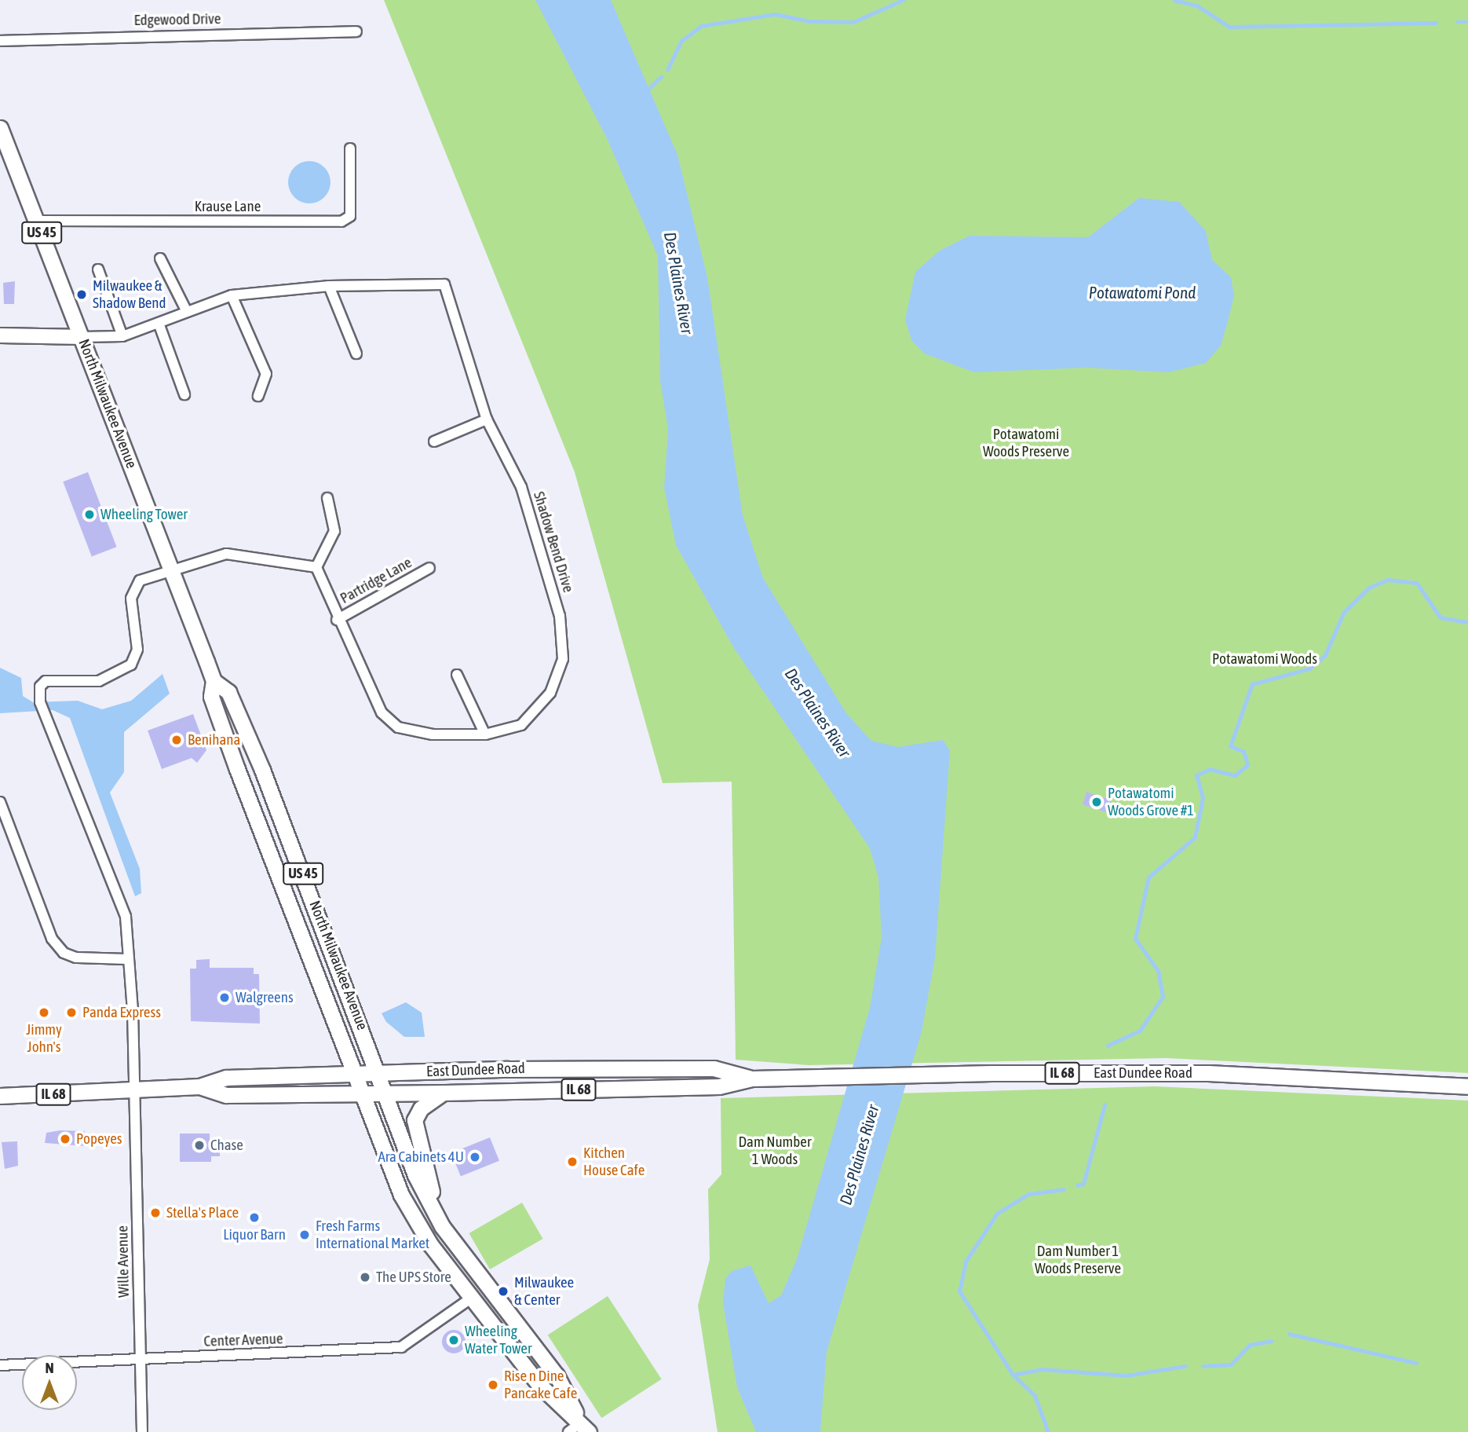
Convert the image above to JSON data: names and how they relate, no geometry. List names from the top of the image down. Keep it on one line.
{"streets":{"main road":["US 45","North Milwaukee Avenue","East Dundee Road","IL 68"],"street":["Edgewood Drive","Krause Lane","Shadow Bend Drive","Partridge Lane","Wille Avenue","Center Avenue"]},"crossings":[["Krause Lane","North Milwaukee Avenue"],["US 45","North Milwaukee Avenue"],["US 45","East Dundee Road"],["US 45","Center Avenue"],["North Milwaukee Avenue","Shadow Bend Drive"],["North Milwaukee Avenue","East Dundee Road"],["North Milwaukee Avenue","Wille Avenue"],["Shadow Bend Drive","Partridge Lane"],["East Dundee Road","Wille Avenue"],["Wille Avenue","Center Avenue"]],"water":["Des Plaines River","Potawatomi Pond"],"parks":["Potawatomi Woods Preserve","Potawatomi Woods","Dam Number 1 Woods","Dam Number 1 Woods Preserve"],"places":["Milwaukee & Shadow Bend","Wheeling Tower","Benihana","Potawatomi Woods Grove #1","Walgreens","Jimmy John's","Panda Express","Popeyes","Chase","Ara Cabinets 4U","Kitchen House Cafe","Stella's Place","Liquor Barn","Fresh Farms International Market","The UPS Store","Milwaukee & Center","Wheeling Water Tower","Rise n Dine Pancake Cafe"],"north":"top"}
